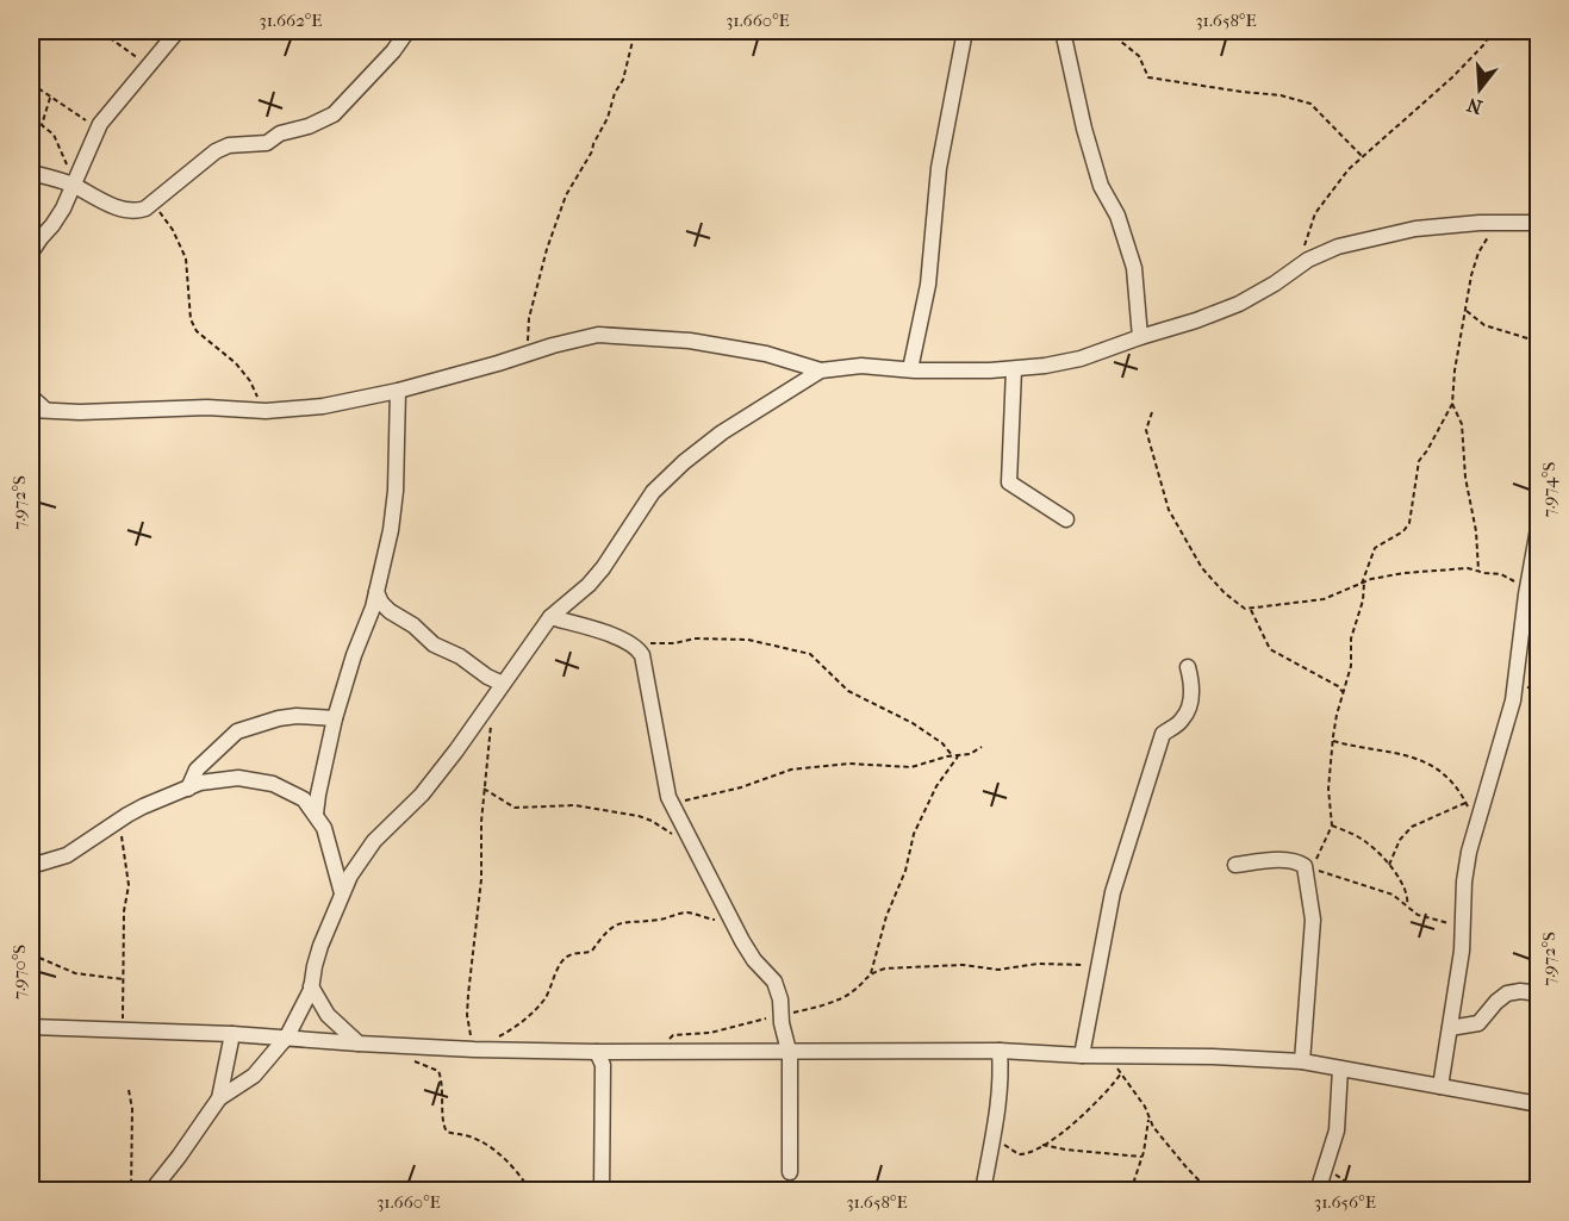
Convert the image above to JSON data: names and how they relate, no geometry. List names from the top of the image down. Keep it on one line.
{"north":"bottom","coordinates":["31.662°E","31.660°E","31.658°E","7.974°S","7.972°S","7.970°S","31.656°E"]}
